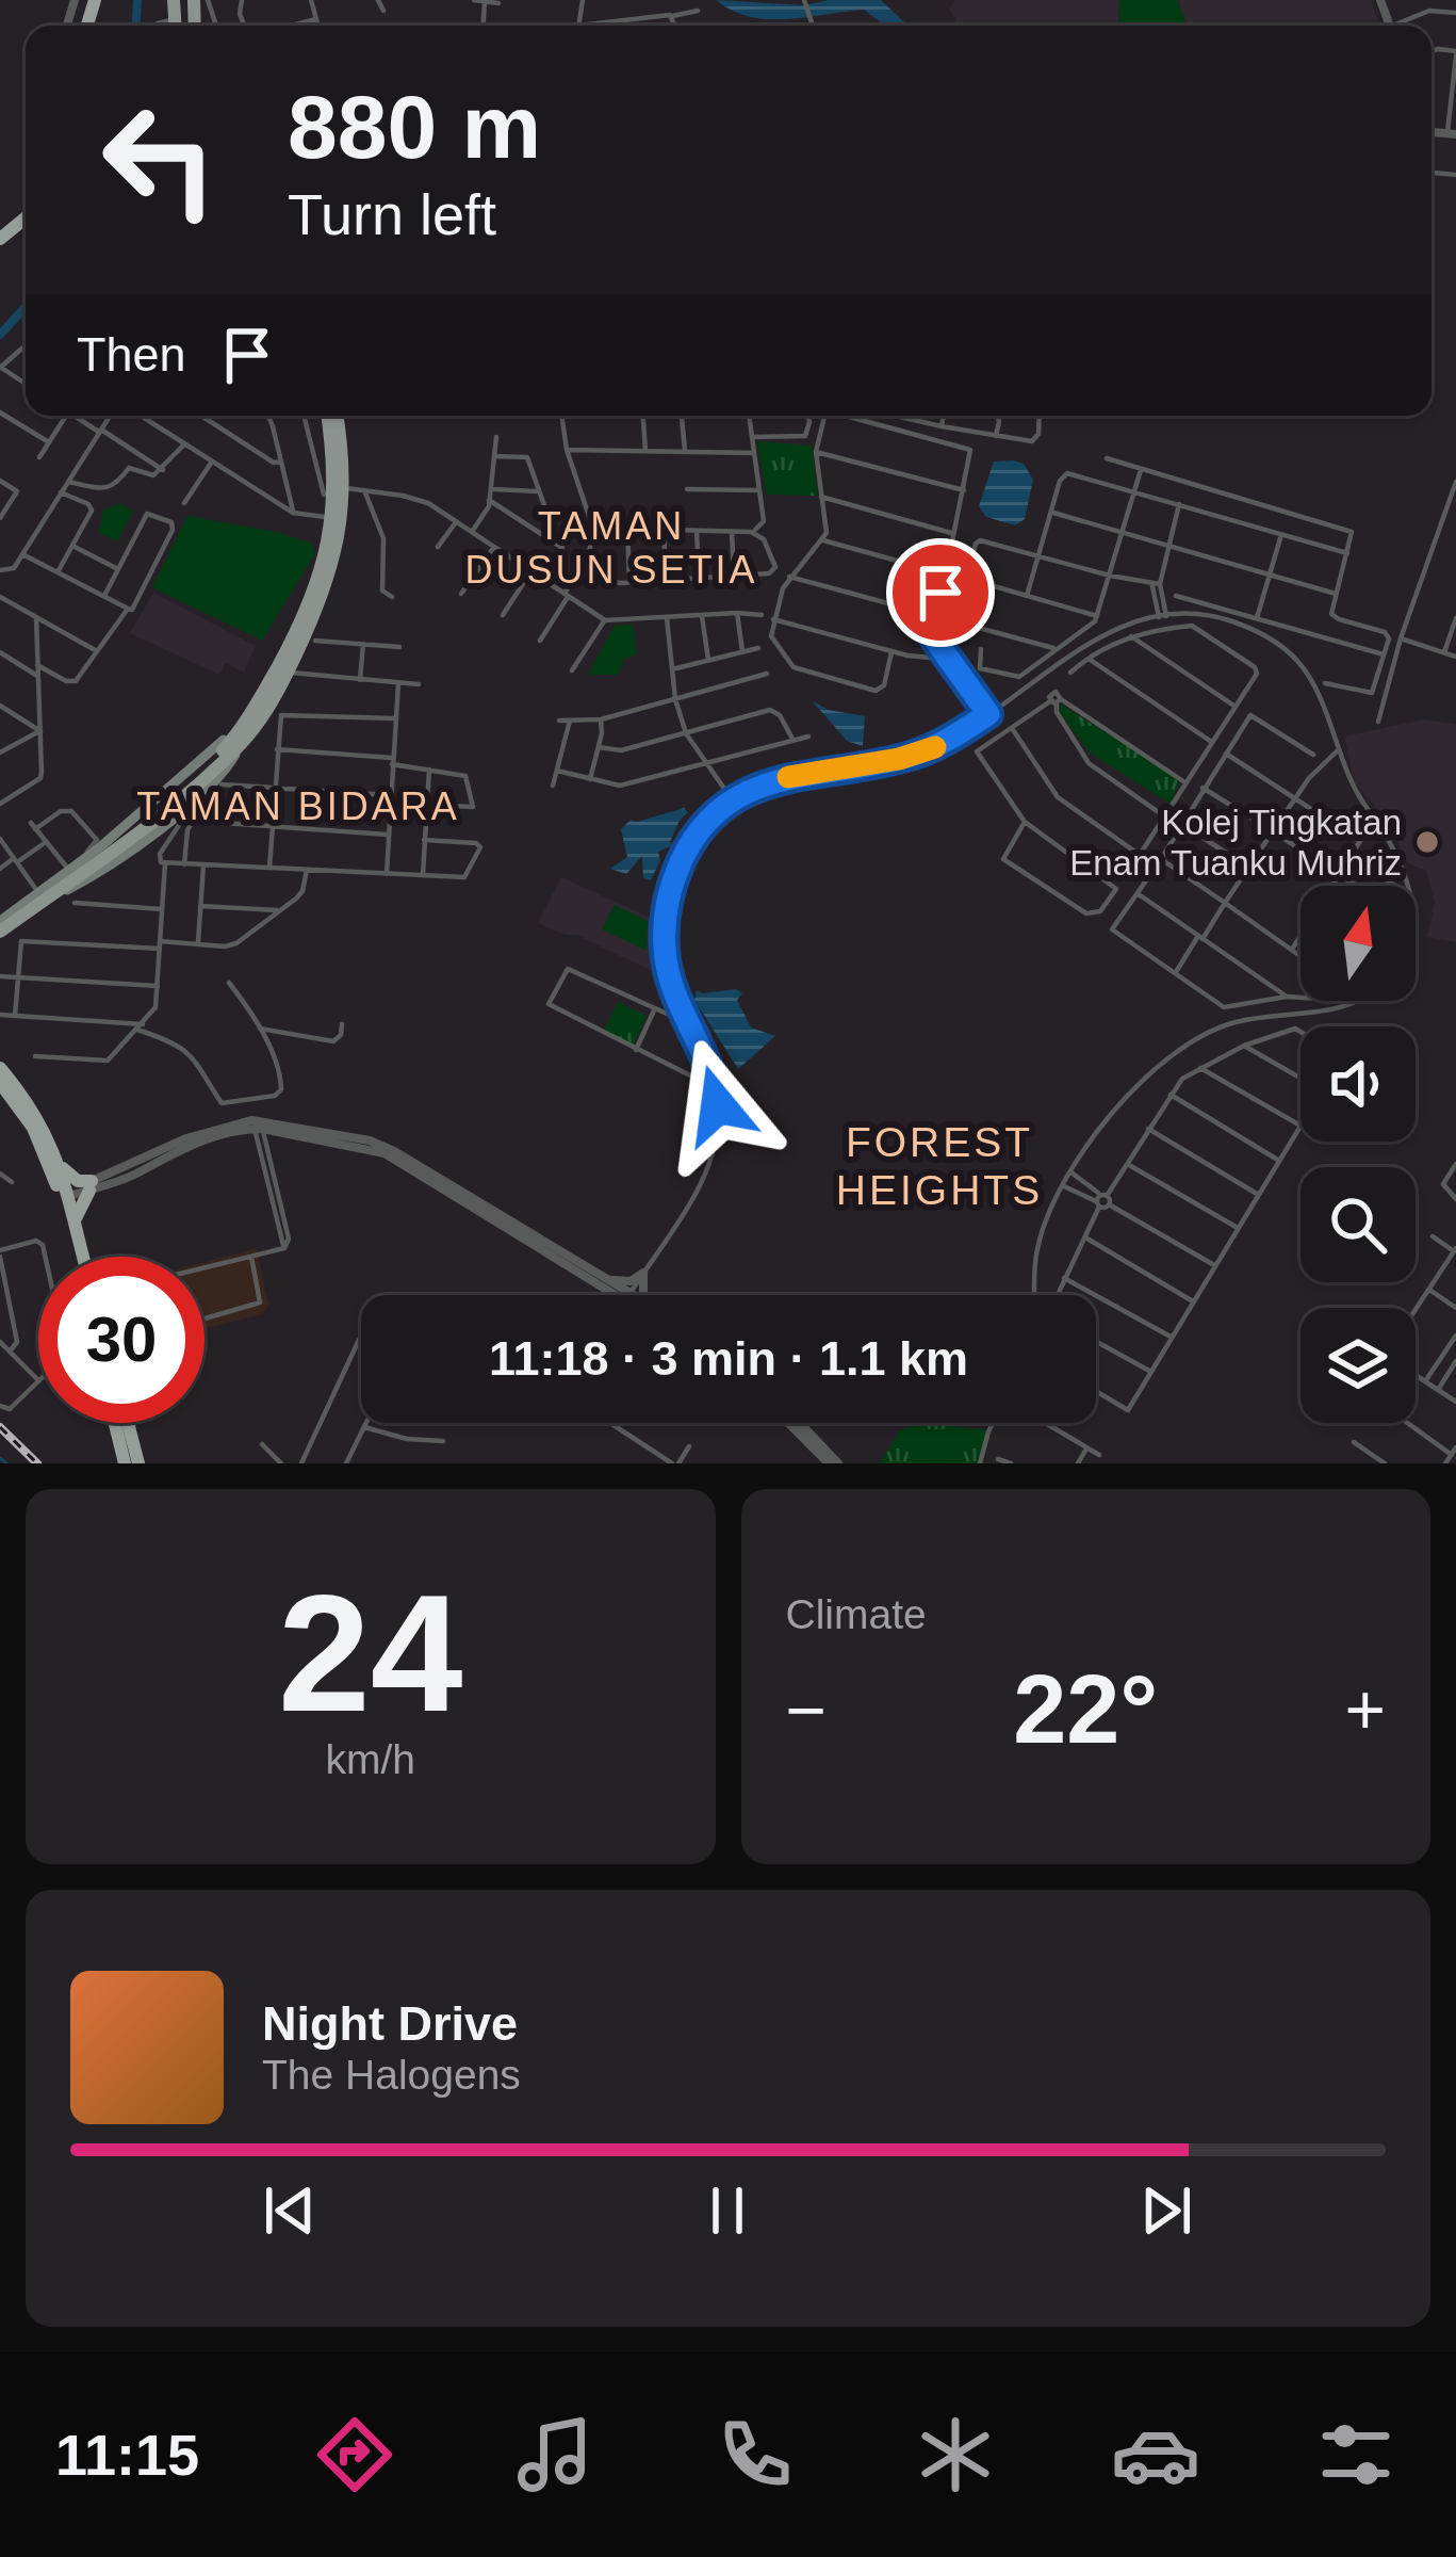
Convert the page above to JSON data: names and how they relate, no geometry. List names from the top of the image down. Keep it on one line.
{"districts":["TAMAN DUSUN SETIA","TAMAN BIDARA","FOREST HEIGHTS"],"places":["Kolej Tingkatan Enam Tuanku Muhriz"],"north":"top","page":{"turn":["880 m","Turn left"],"then":"Then","limit":"30","trip":"11:18 · 3 min · 1.1 km","tile":[["24","km/h"],"Climate"],"heat":["−","22°","+"],"song":["Night Drive","The Halogens"],"tabs":"11:15"}}
